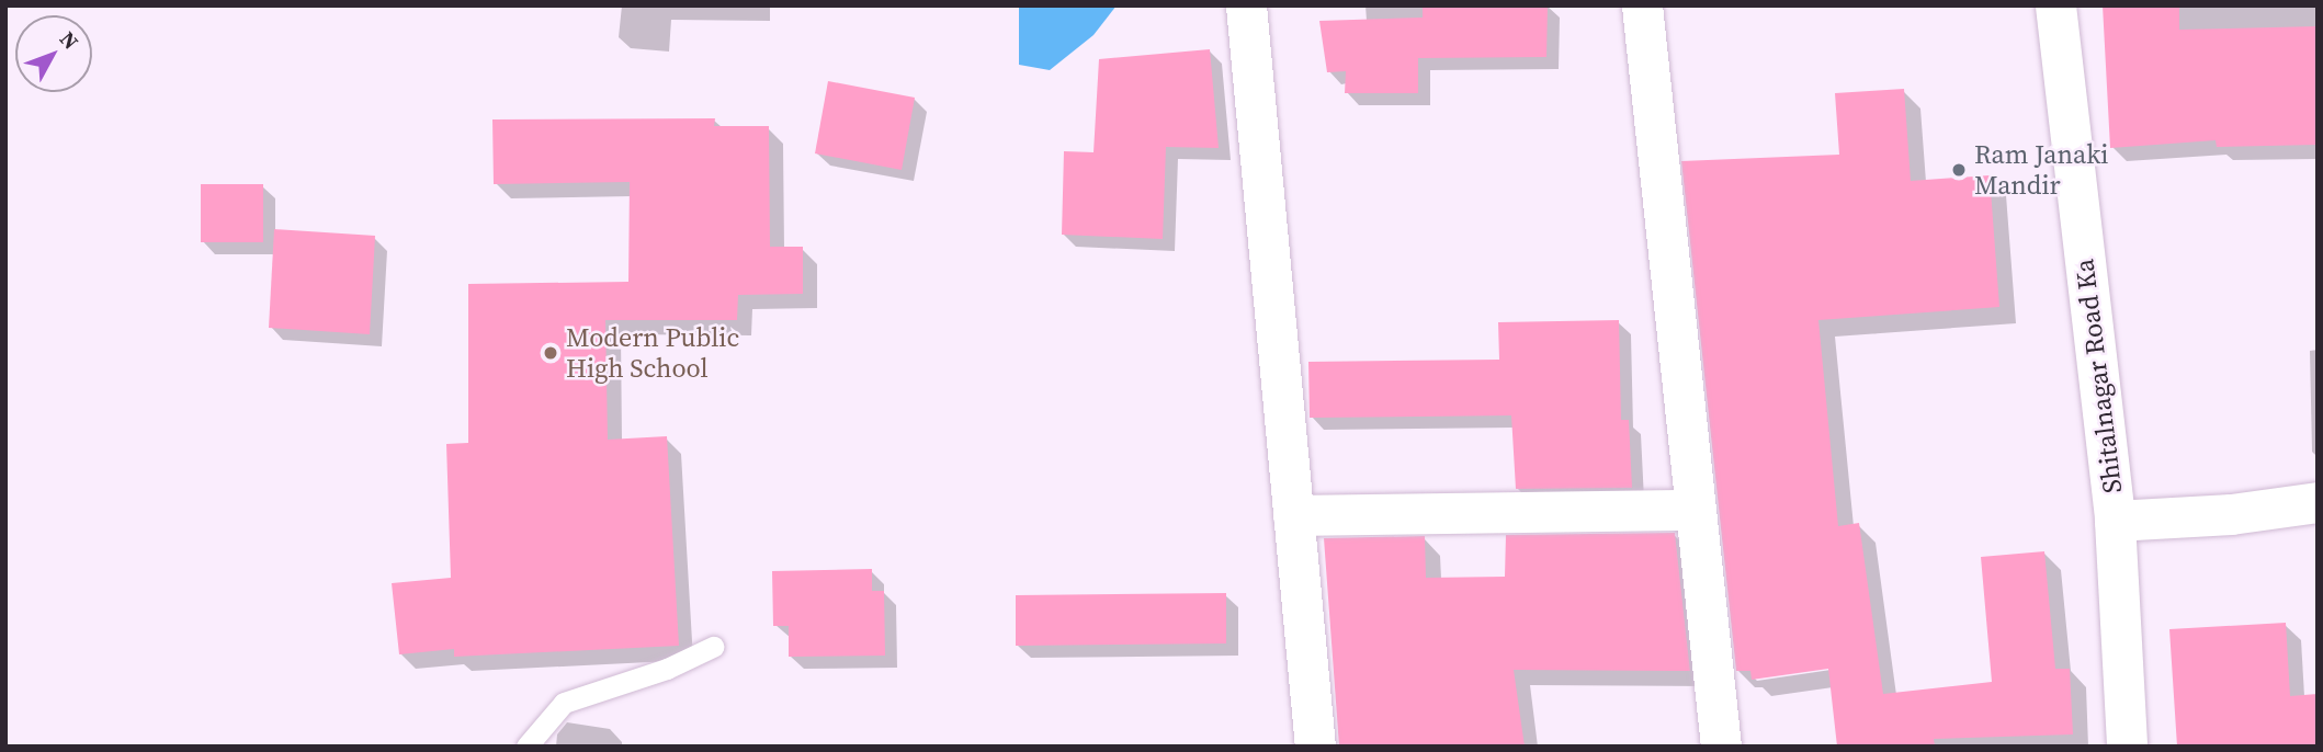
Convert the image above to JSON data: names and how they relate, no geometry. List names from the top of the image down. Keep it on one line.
{"streets":{"street":["Shitalnagar Road Ka"]},"places":["Ram Janaki Mandir","Modern Public High School"],"north":"top right"}
